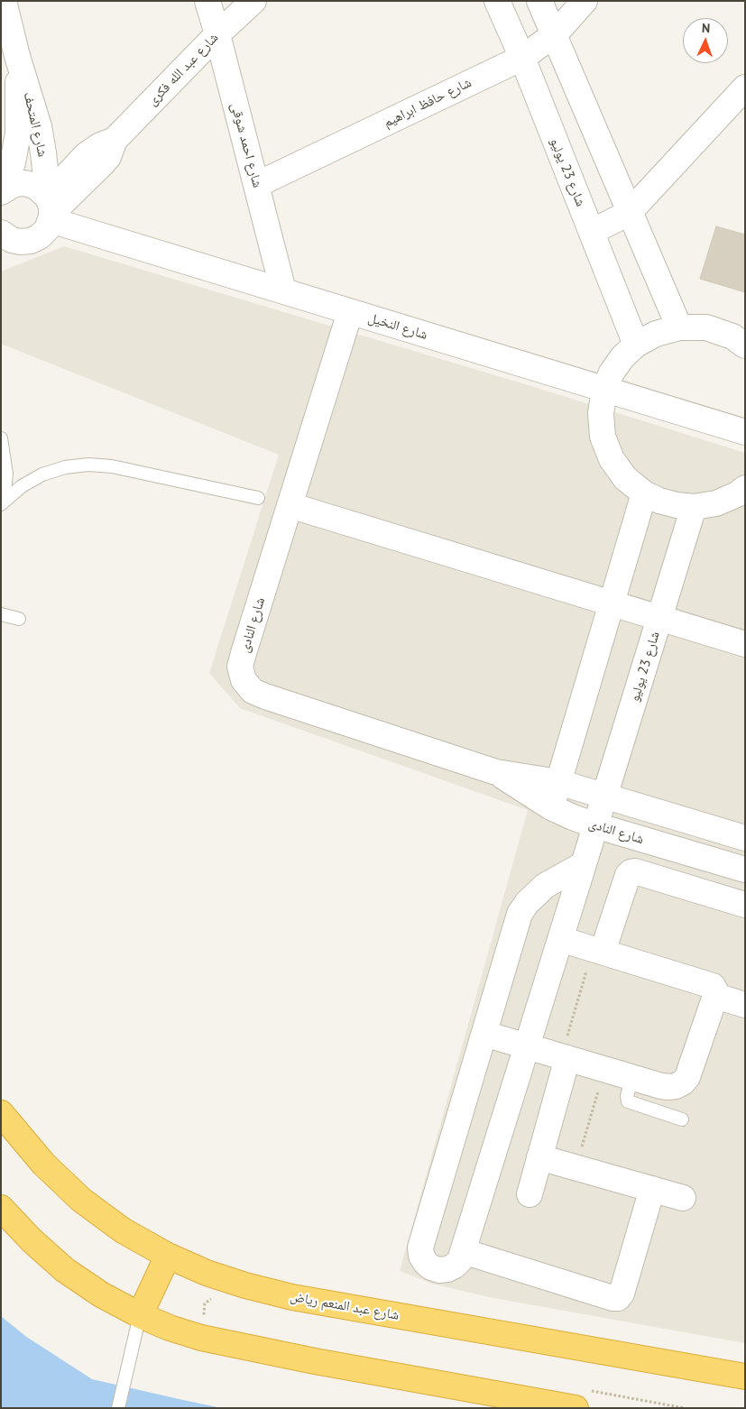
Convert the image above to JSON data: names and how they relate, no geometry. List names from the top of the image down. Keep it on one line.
{"streets":{"highway":["شارع عبد المنعم رياض"],"street":["شارع عبد الله فكرى","شارع حافظ ابراهيم","شارع المتحف","شارع احمد شوقى","شارع 23 يوليو","شارع النخيل","شارع النادى"]},"crossings":[["شارع عبد الله فكرى","شارع المتحف"],["شارع عبد الله فكرى","شارع احمد شوقى"],["شارع عبد الله فكرى","شارع النخيل"],["شارع حافظ ابراهيم","شارع احمد شوقى"],["شارع حافظ ابراهيم","شارع 23 يوليو"],["شارع المتحف","شارع النخيل"],["شارع احمد شوقى","شارع النخيل"],["شارع 23 يوليو","شارع النادى"],["شارع النخيل","شارع النادى"]],"north":"top"}
